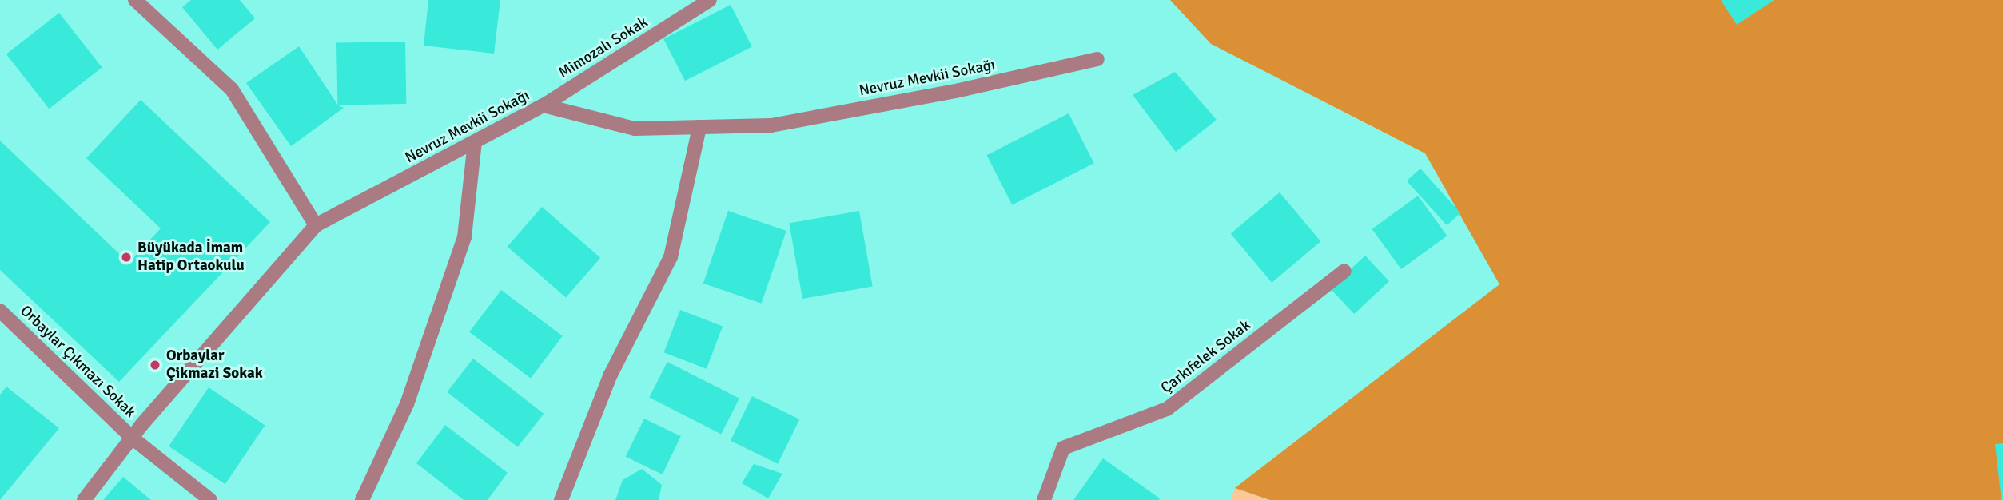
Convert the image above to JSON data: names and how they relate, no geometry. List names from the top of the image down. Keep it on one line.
{"streets":{"street":["Mimozalı Sokak","Nevruz Mevkii Sokağı","Çarkıfelek Sokak","Orbaylar Çıkmazı Sokak"]},"crossings":[["Mimozalı Sokak","Nevruz Mevkii Sokağı"],["Nevruz Mevkii Sokağı","Orbaylar Çıkmazı Sokak"]],"places":["Büyükada İmam Hatip Ortaokulu","Orbaylar Çikmazi Sokak"]}
